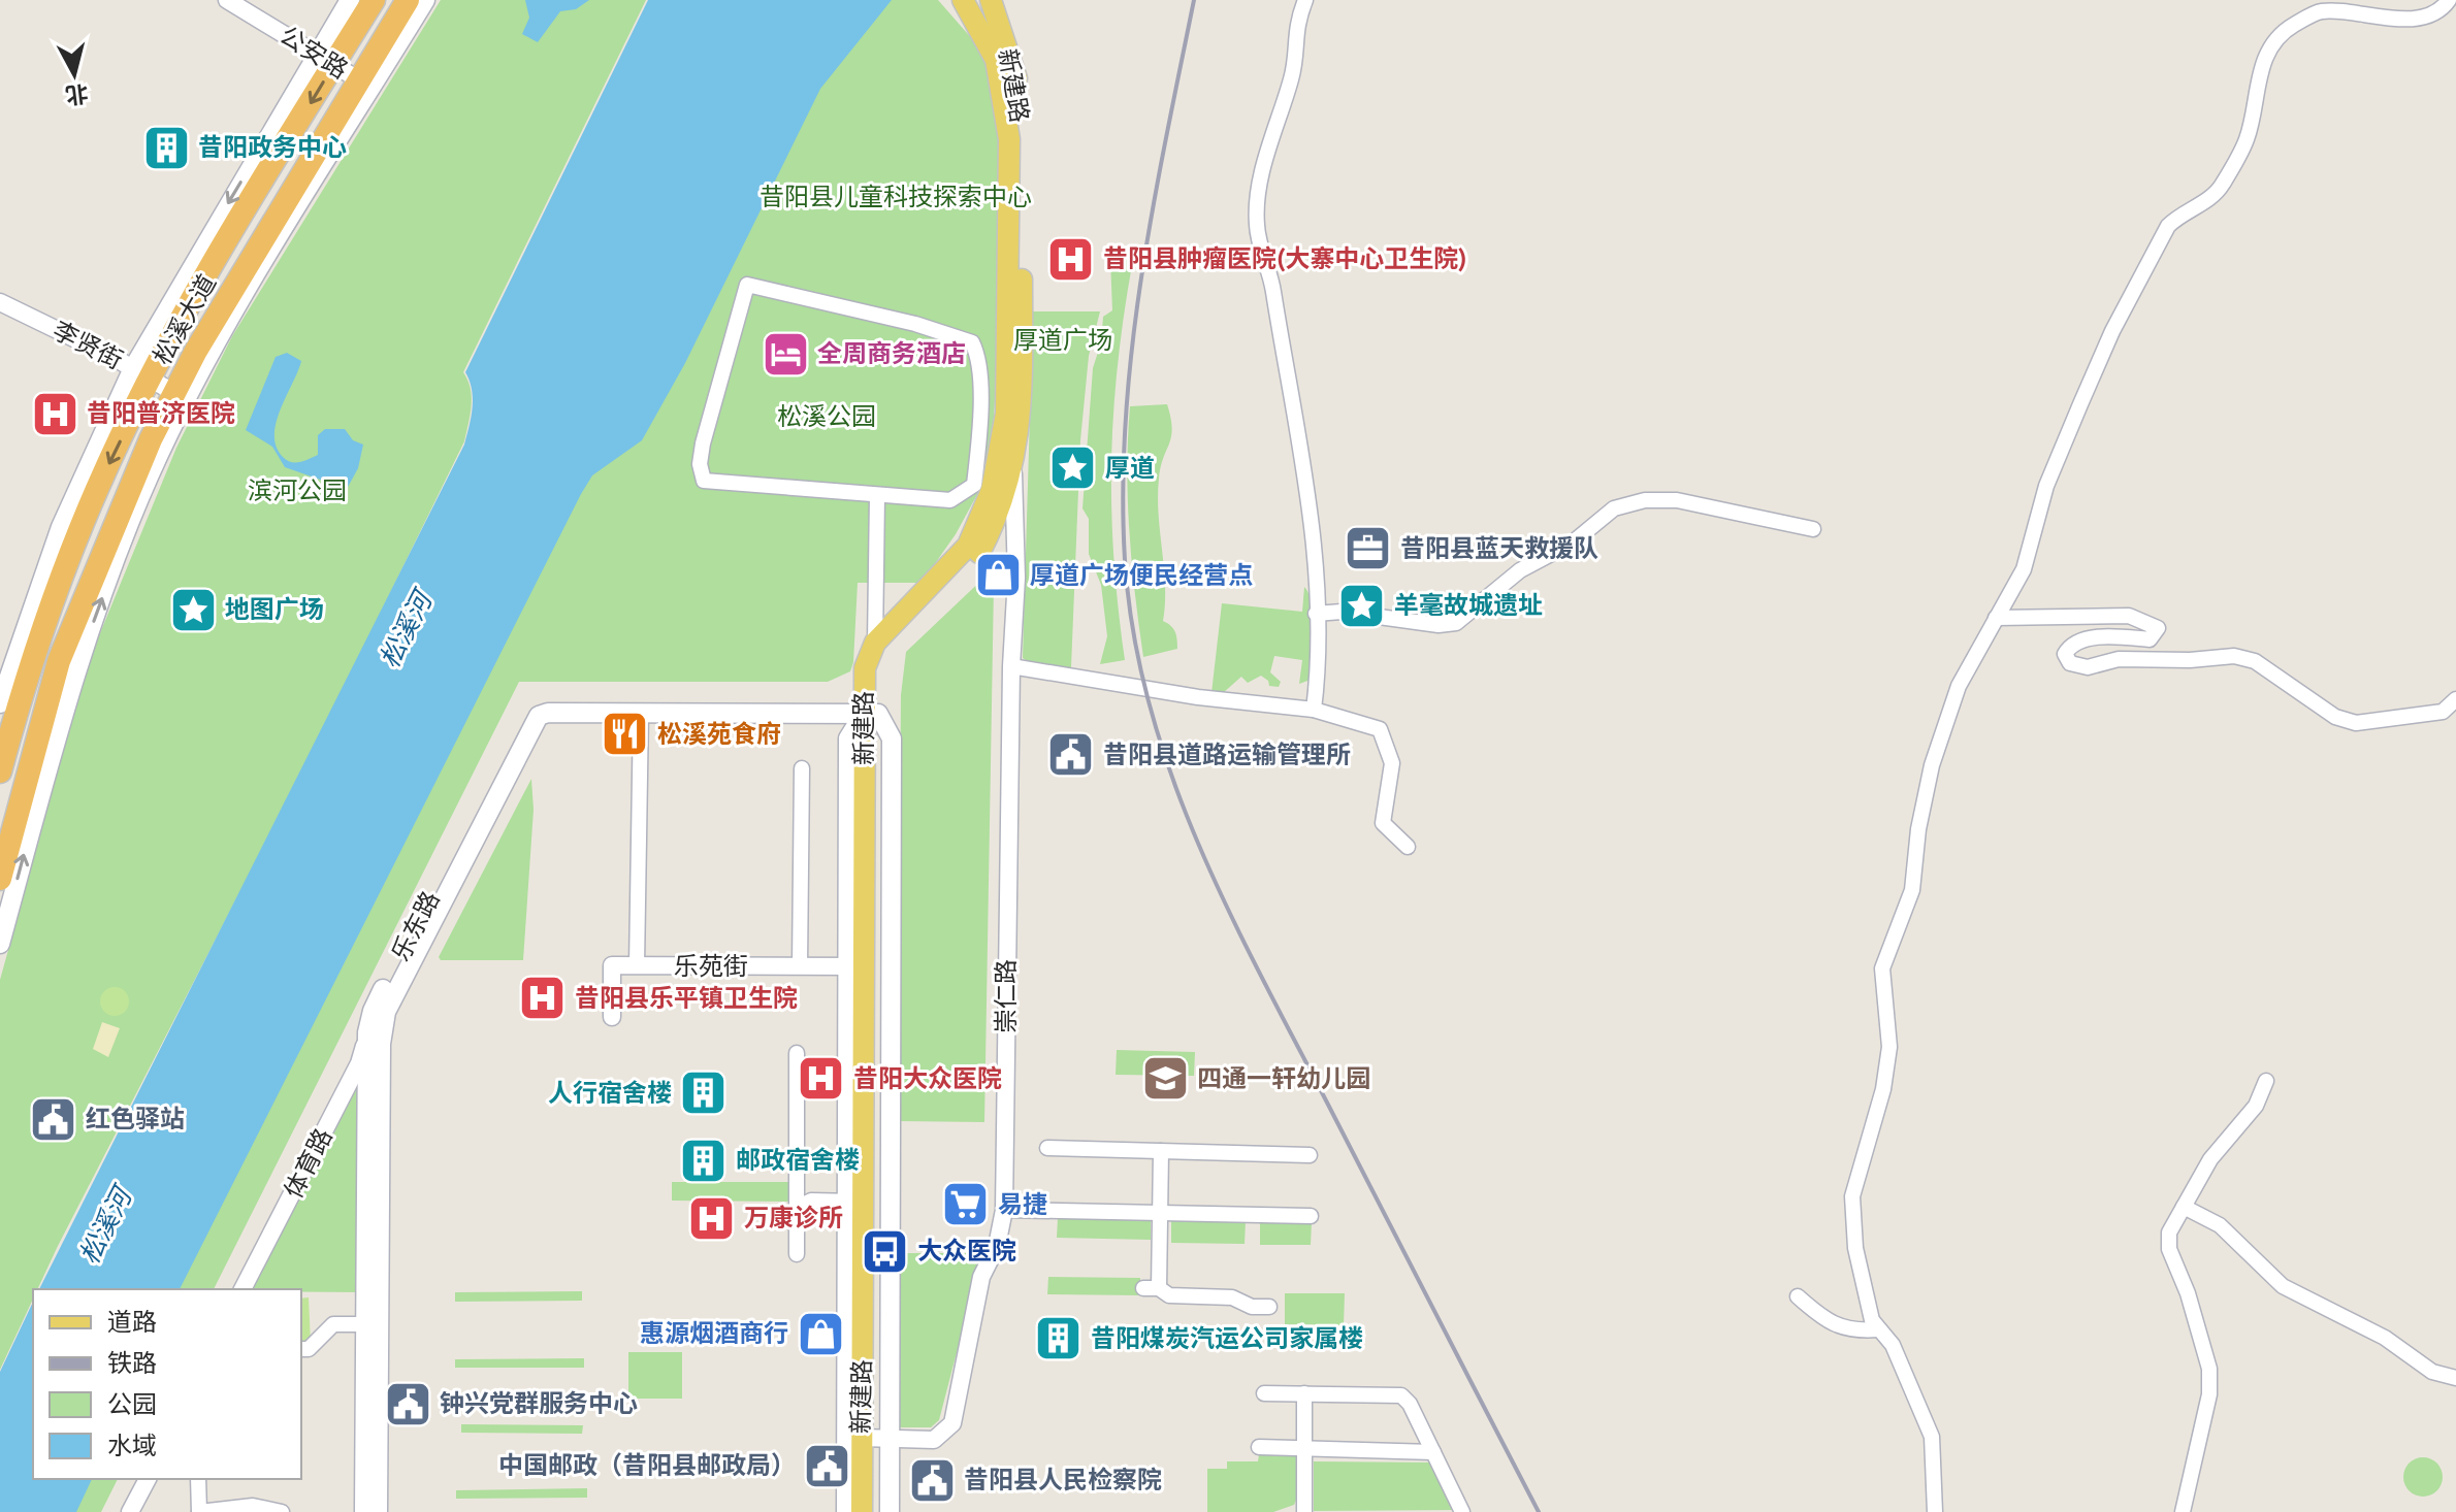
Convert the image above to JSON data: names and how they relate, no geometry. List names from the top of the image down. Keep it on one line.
{"streets":{"highway":["松溪大道"],"main road":["新建路","乐东路"],"street":["公安路","李贤街","乐苑街","崇仁路","体育路"]},"crossings":[["公安路","松溪大道"],["新建路","乐东路"],["新建路","乐苑街"],["新建路","崇仁路"],["松溪大道","李贤街"],["乐东路","体育路"]],"water":["松溪河"],"parks":["昔阳县儿童科技探索中心","厚道广场","松溪公园","滨河公园"],"places":{"building":["昔阳政务中心","人行宿舍楼","邮政宿舍楼","昔阳煤炭汽运公司家属楼"],"hospital":["昔阳县肿瘤医院(大寨中心卫生院)","昔阳普济医院","昔阳县乐平镇卫生院","昔阳大众医院","万康诊所"],"hotel":["全周商务酒店"],"place":["厚道","羊毫故城遗址","地图广场"],"office":["昔阳县蓝天救援队"],"shop":["厚道广场便民经营点","惠源烟酒商行"],"restaurant":["松溪苑食府"],"public building":["昔阳县道路运输管理所","红色驿站","钟兴党群服务中心","中国邮政（昔阳县邮政局）","昔阳县人民检察院"],"school or university":["四通一轩幼儿园"],"supermarket":["易捷"],"bus stop":["大众医院"]},"legend":["道路","铁路","公园","水域"],"north":"bottom"}
